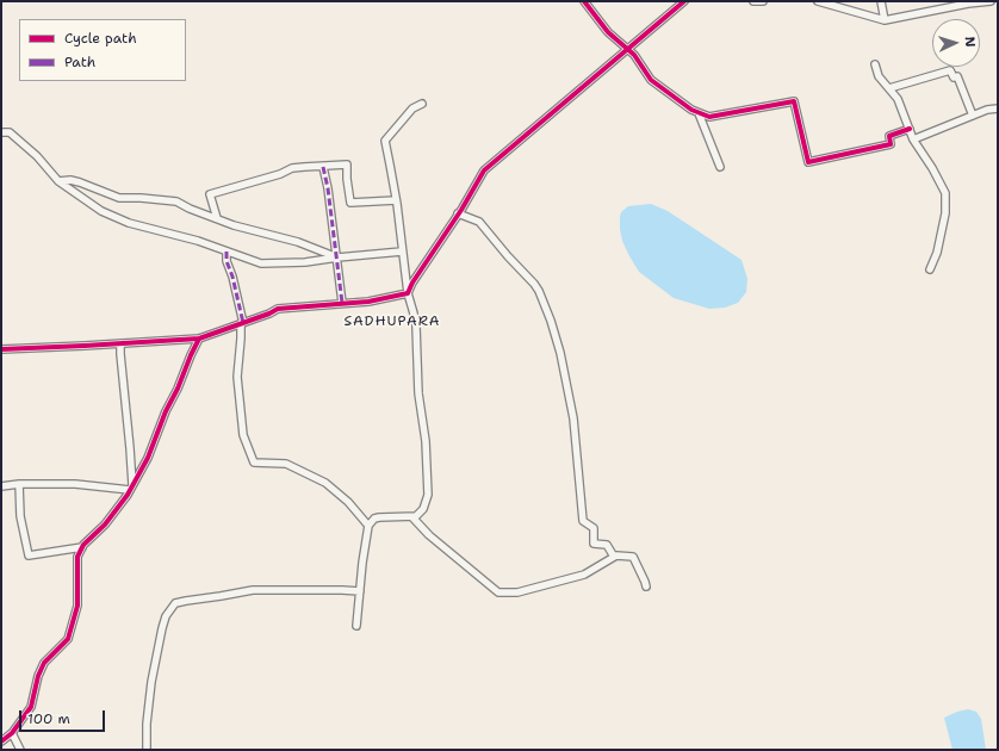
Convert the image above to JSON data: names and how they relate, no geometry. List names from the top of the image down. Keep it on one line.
{"districts":["SADHUPARA"],"legend":["Cycle path","Path"],"scale_bar":"100 m","north":"right"}
